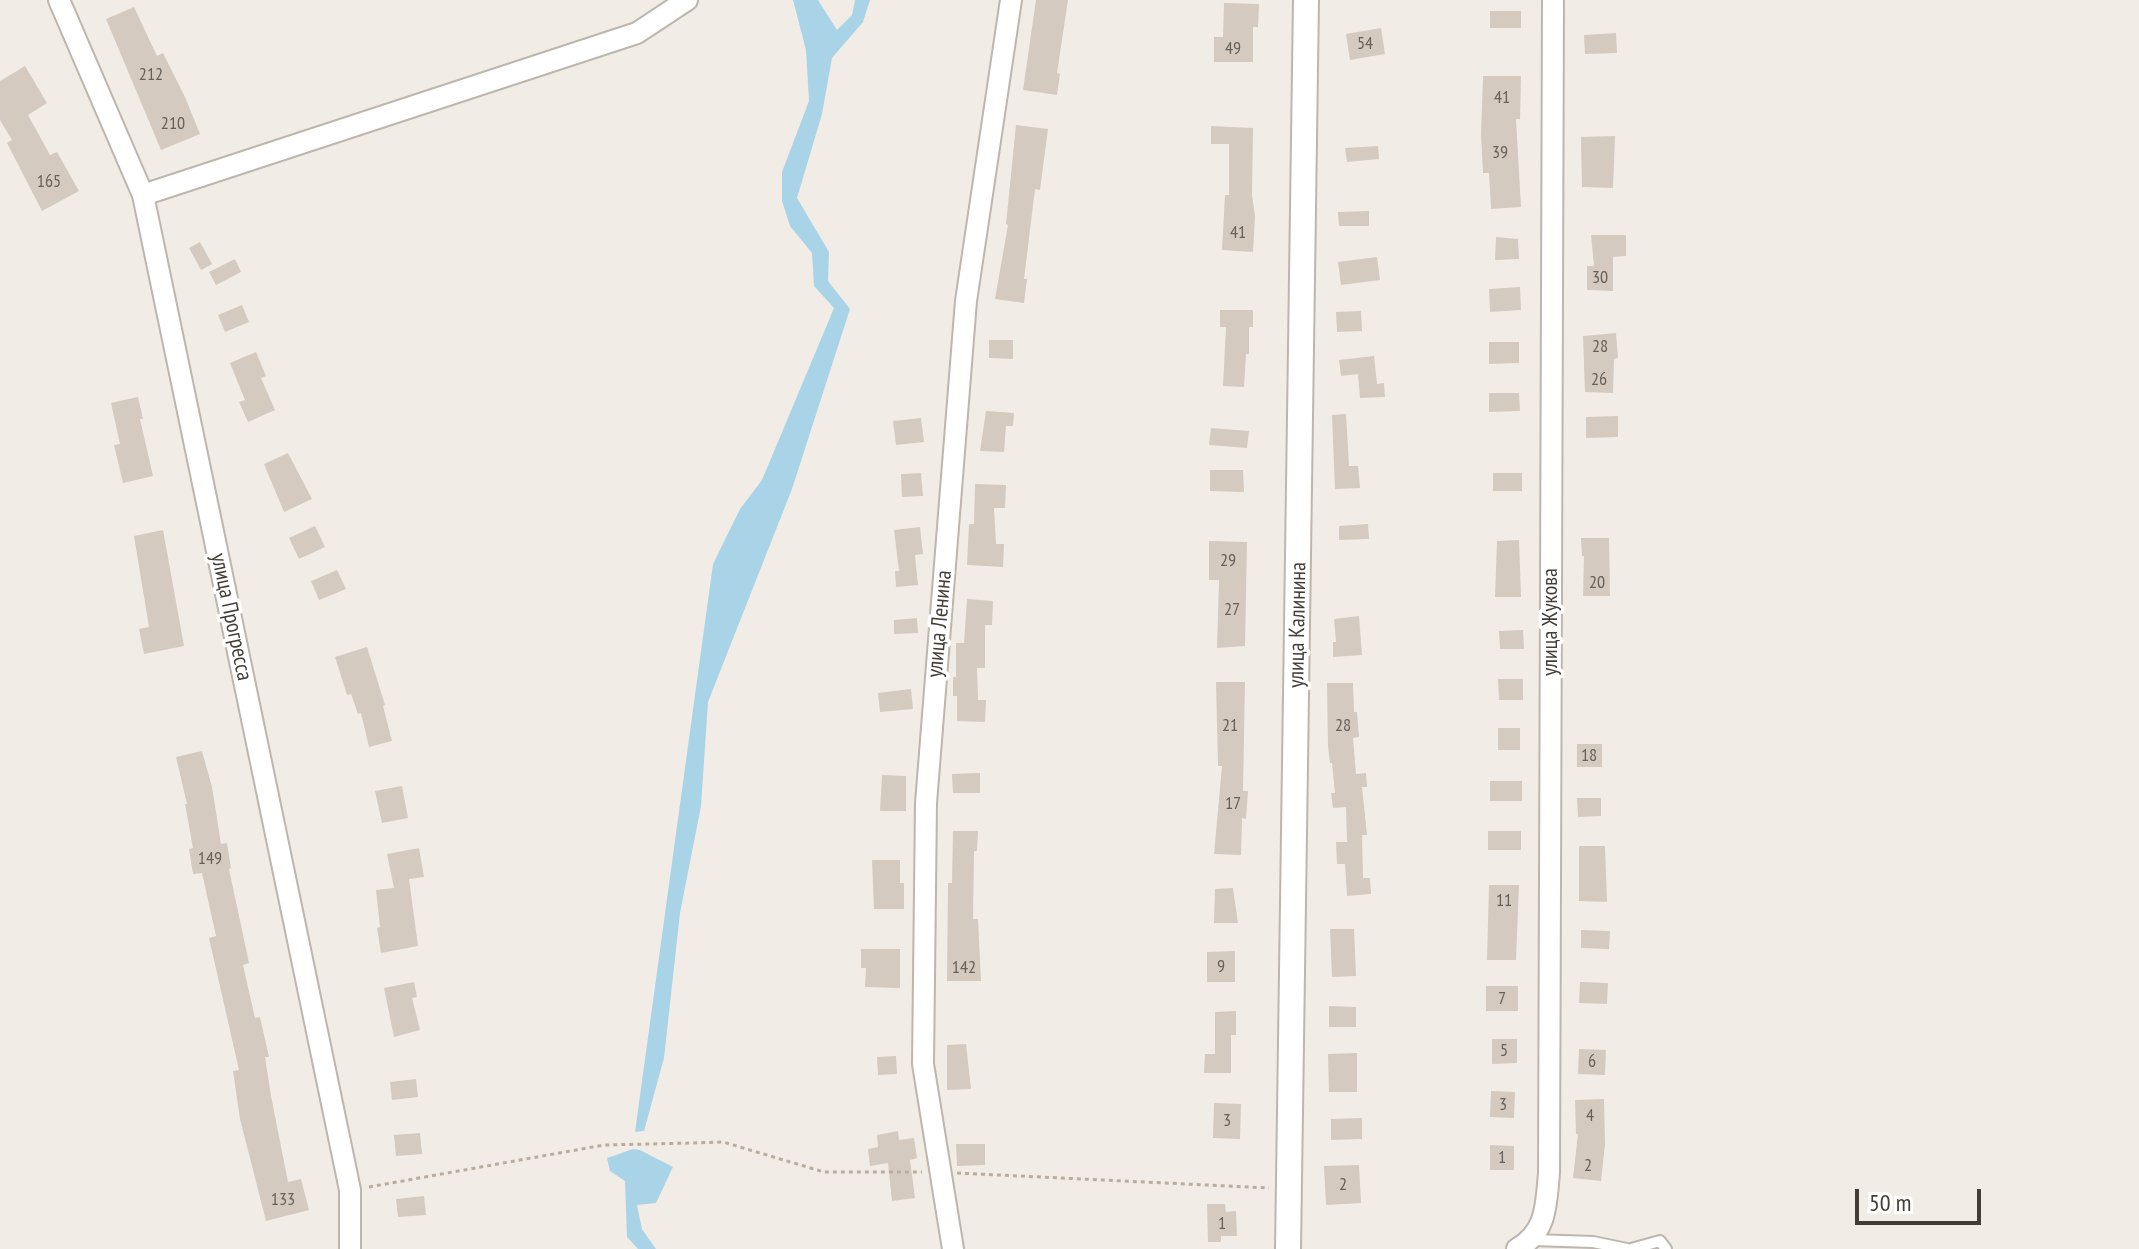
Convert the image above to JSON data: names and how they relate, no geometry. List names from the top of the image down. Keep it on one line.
{"streets":{"street":["улица Прогресса","улица Жукова","улица Ленина","улица Калинина"]},"house_numbers":["54","49","212","41","210","39","165","41","30","28","26","29","20","27","21","28","18","17","149","11","9","142","7","5","6","3","4","3","1","2","2","133","1"],"scale_bar":"50 m"}
